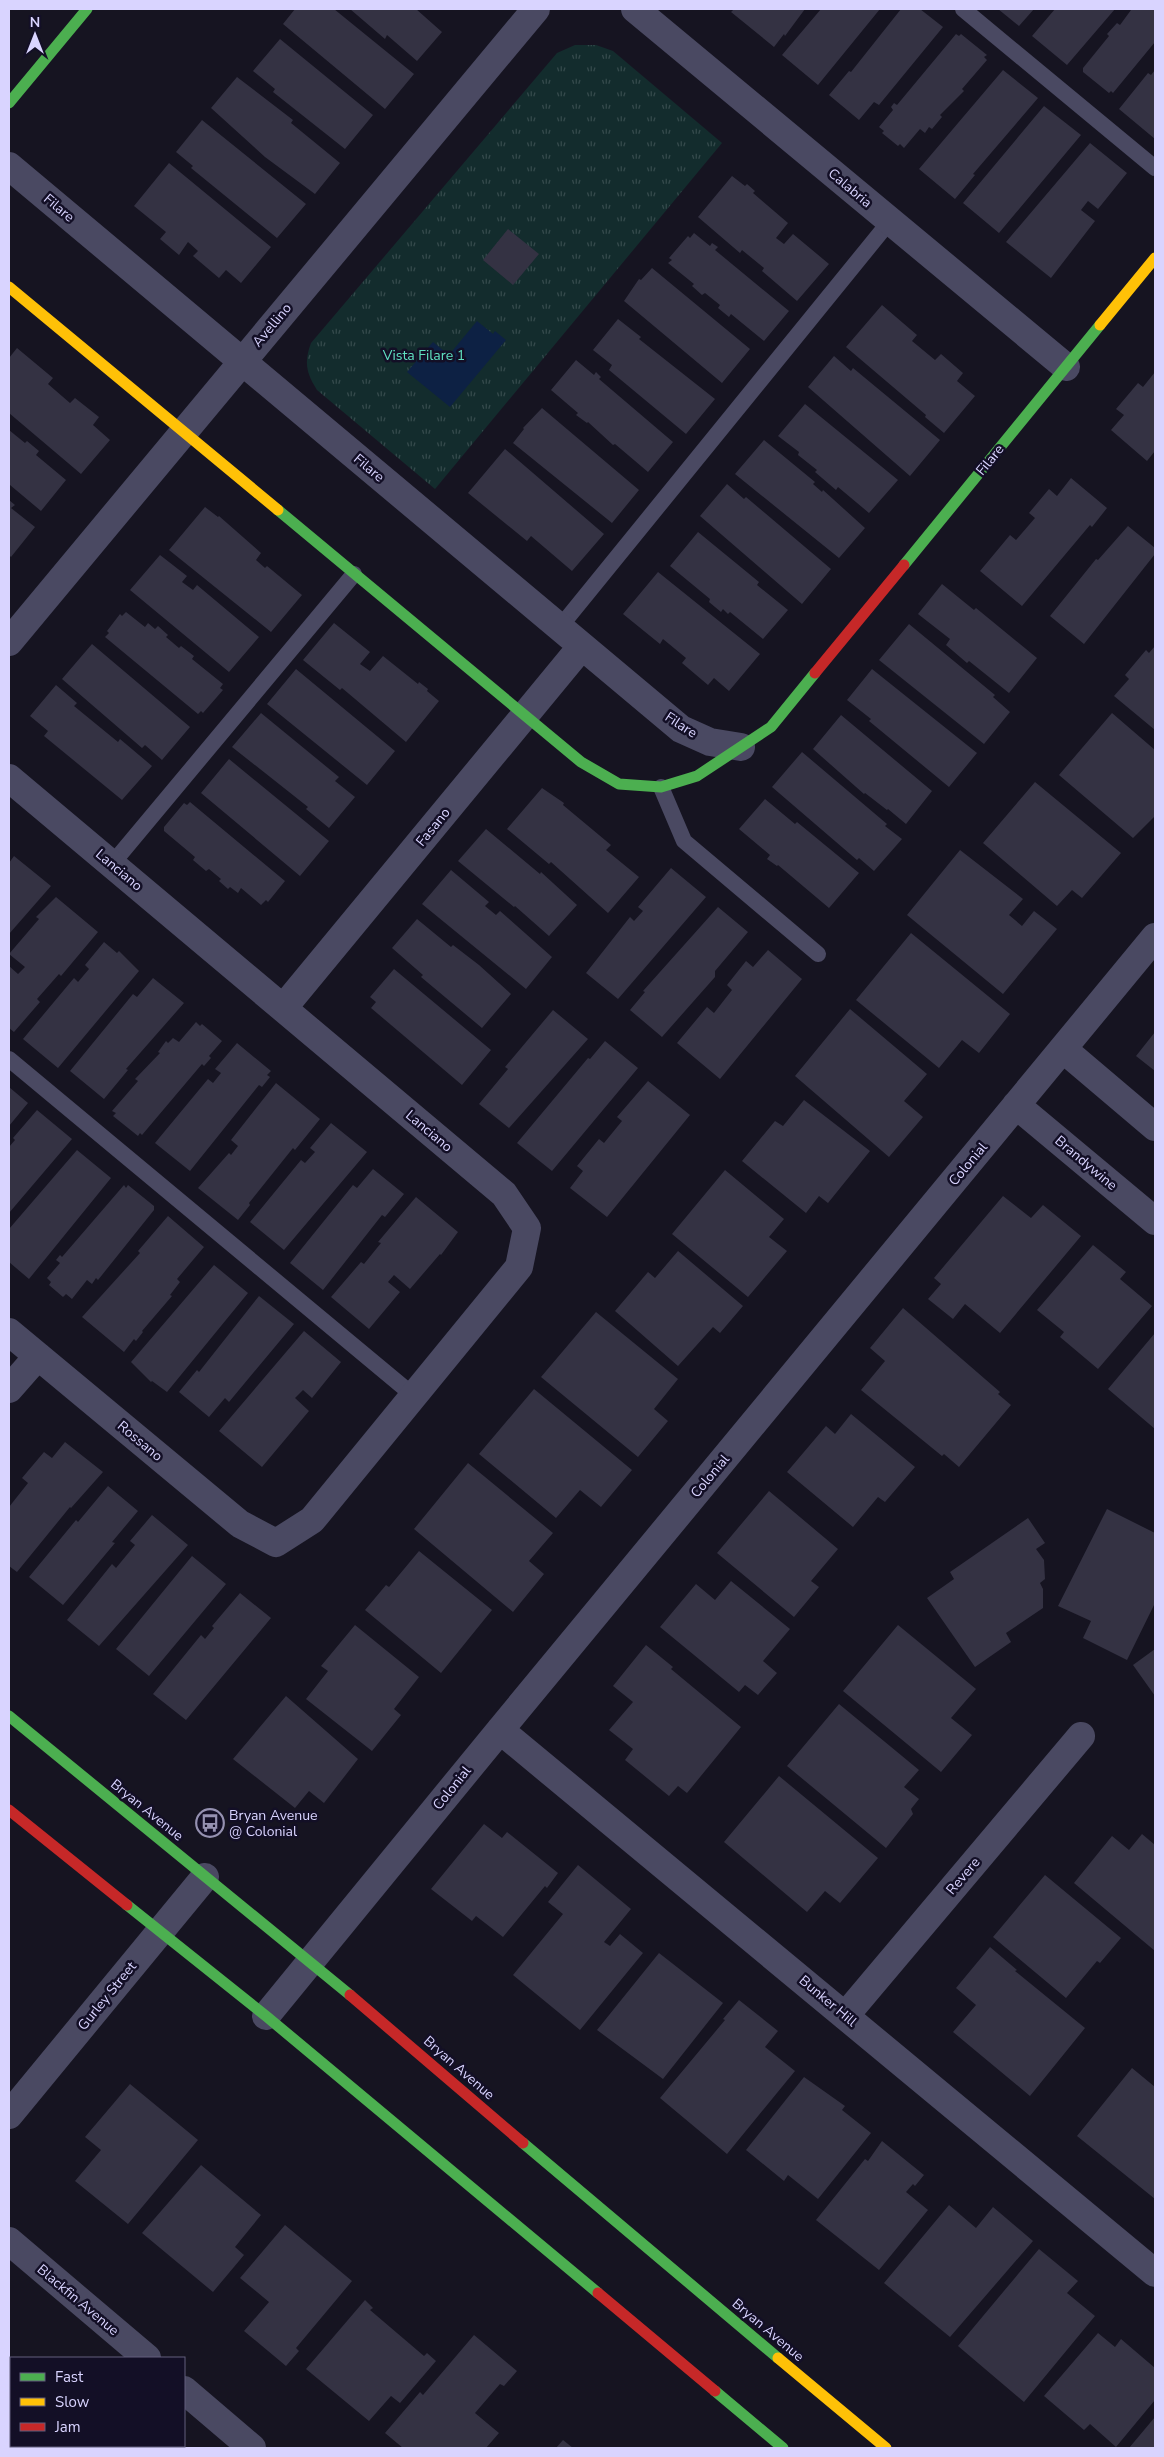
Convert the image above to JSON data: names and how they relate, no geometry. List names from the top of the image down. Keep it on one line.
{"streets":{"main road":["Filare","Bryan Avenue"],"street":["Calabria","Avellino","Fasano","Lanciano","Brandywine","Colonial","Rossano","Revere","Gurley Street","Bunker Hill","Blackfin Avenue"]},"crossings":[["Calabria","Filare"],["Filare","Avellino"],["Filare","Fasano"],["Fasano","Lanciano"],["Lanciano","Rossano"],["Brandywine","Colonial"],["Colonial","Bryan Avenue"],["Colonial","Bunker Hill"],["Bryan Avenue","Gurley Street"],["Revere","Bunker Hill"]],"parks":["Vista Filare 1"],"places":{"bus stop":["Bryan Avenue @ Colonial"]},"legend":["Fast","Slow","Jam"],"north":"top"}
